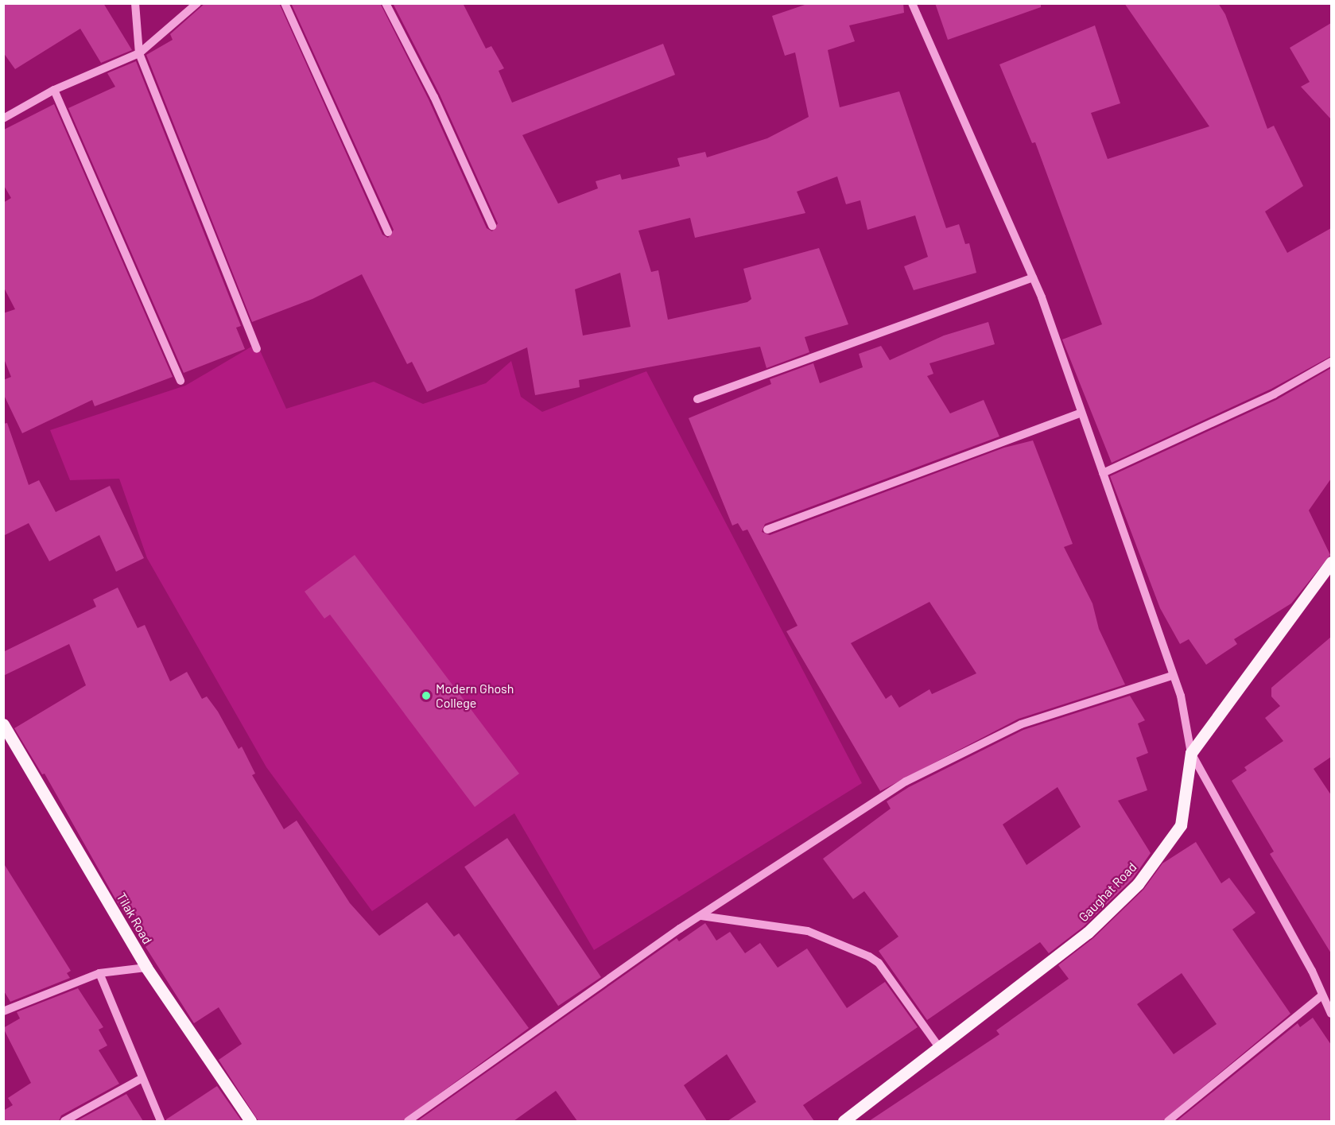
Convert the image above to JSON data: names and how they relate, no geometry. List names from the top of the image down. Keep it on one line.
{"streets":{"main road":["Gaughat Road","Tilak Road"]},"places":["Modern Ghosh College"]}
